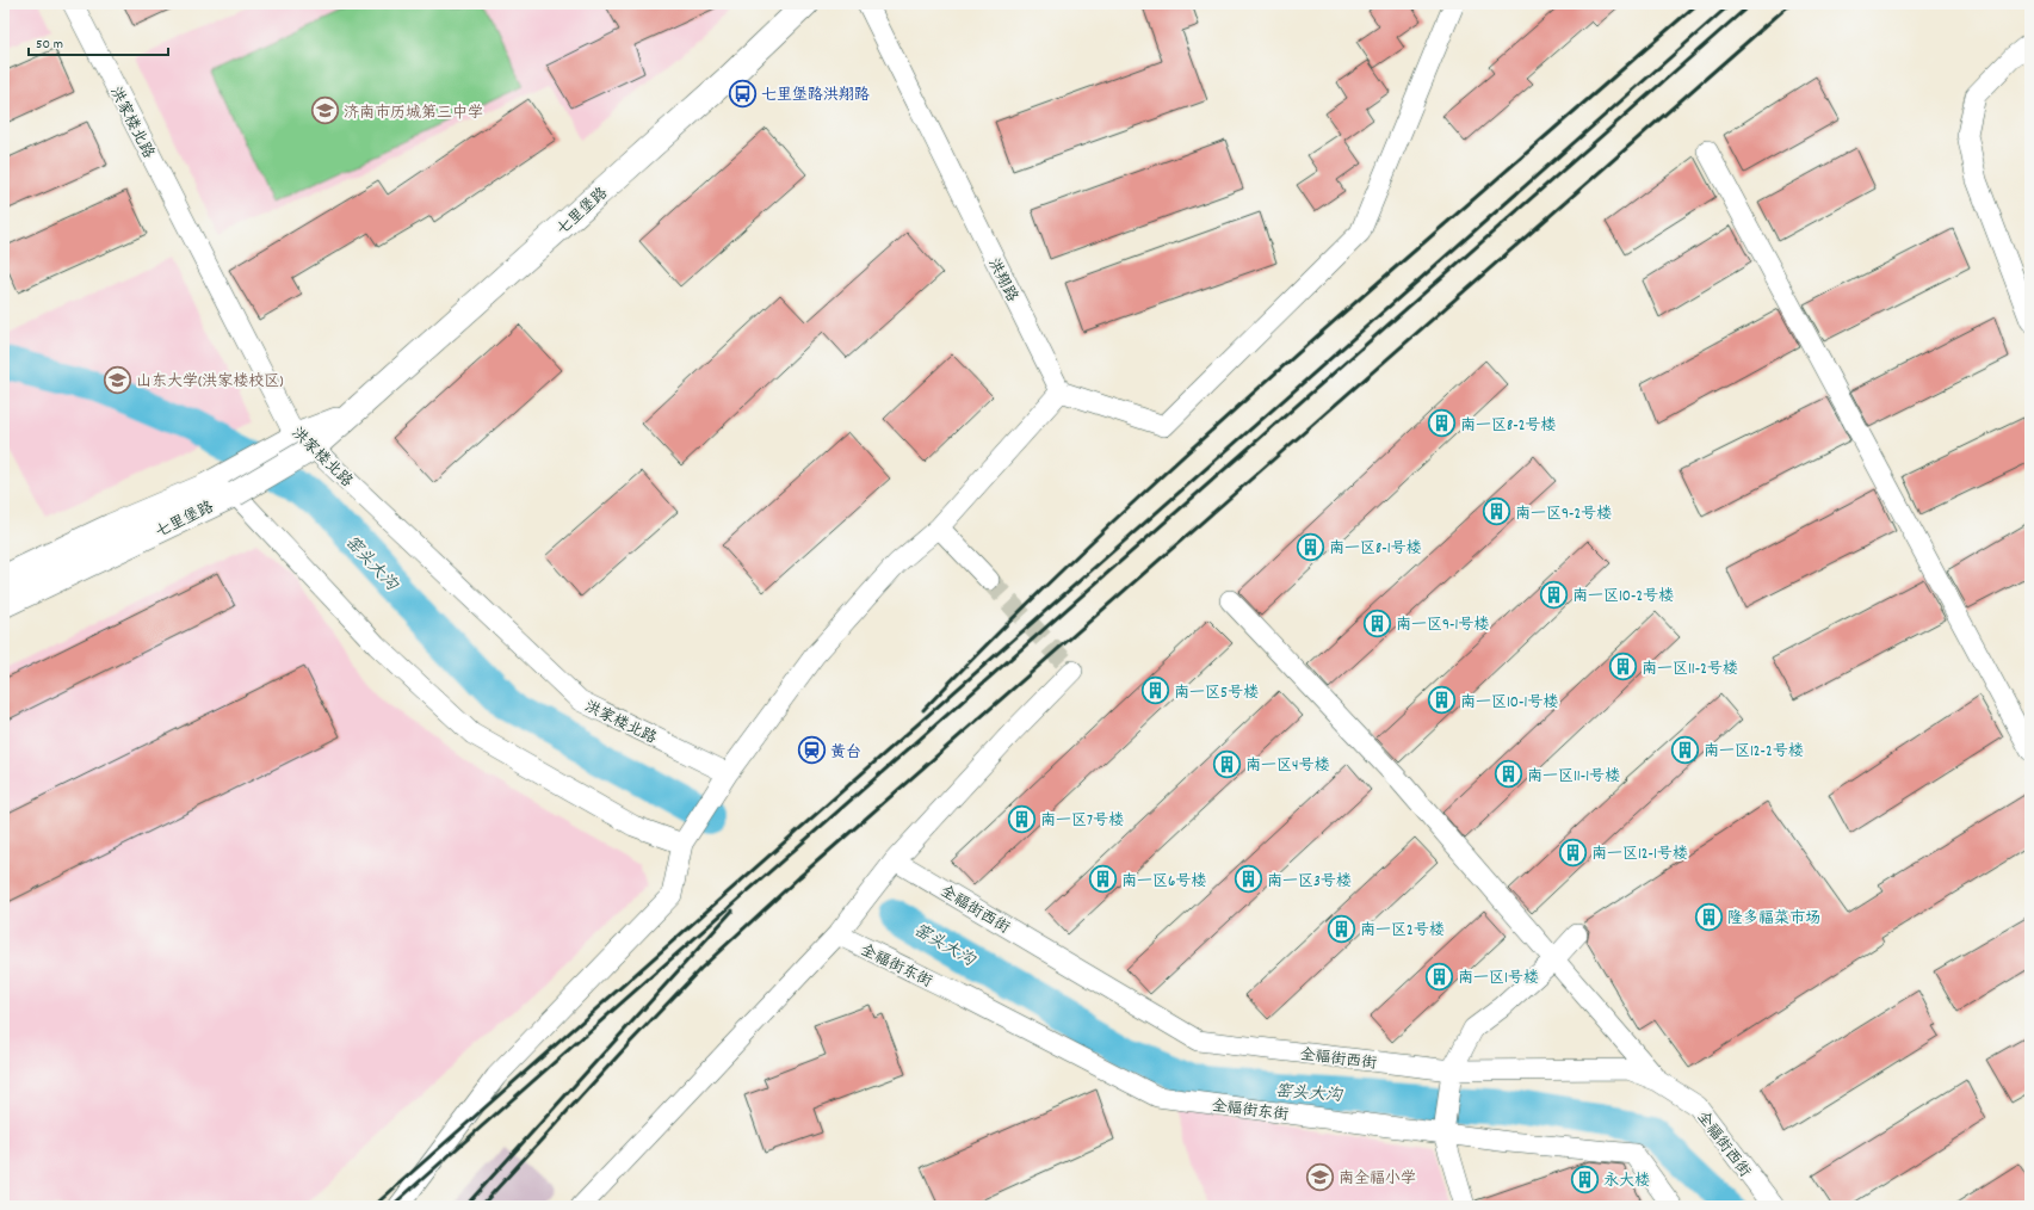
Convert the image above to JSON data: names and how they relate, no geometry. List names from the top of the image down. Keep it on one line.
{"streets":{"main road":["七里堡路"],"street":["洪家楼北路","洪翔路","全福街西街","全福街东街"]},"crossings":[["洪家楼北路","七里堡路"]],"water":["窑头大沟"],"places":{"bus stop":["七里堡路洪翔路"],"school or university":["济南市历城第三中学","山东大学(洪家楼校区)","南全福小学"],"building":["南一区8-2号楼","南一区9-2号楼","南一区8-1号楼","南一区10-2号楼","南一区9-1号楼","南一区11-2号楼","南一区5号楼","南一区10-1号楼","南一区12-2号楼","南一区4号楼","南一区11-1号楼","南一区7号楼","南一区12-1号楼","南一区6号楼","南一区3号楼","隆多福菜市场","南一区2号楼","南一区1号楼","永大楼"],"station":["黄台"]},"scale_bar":"50 m"}
